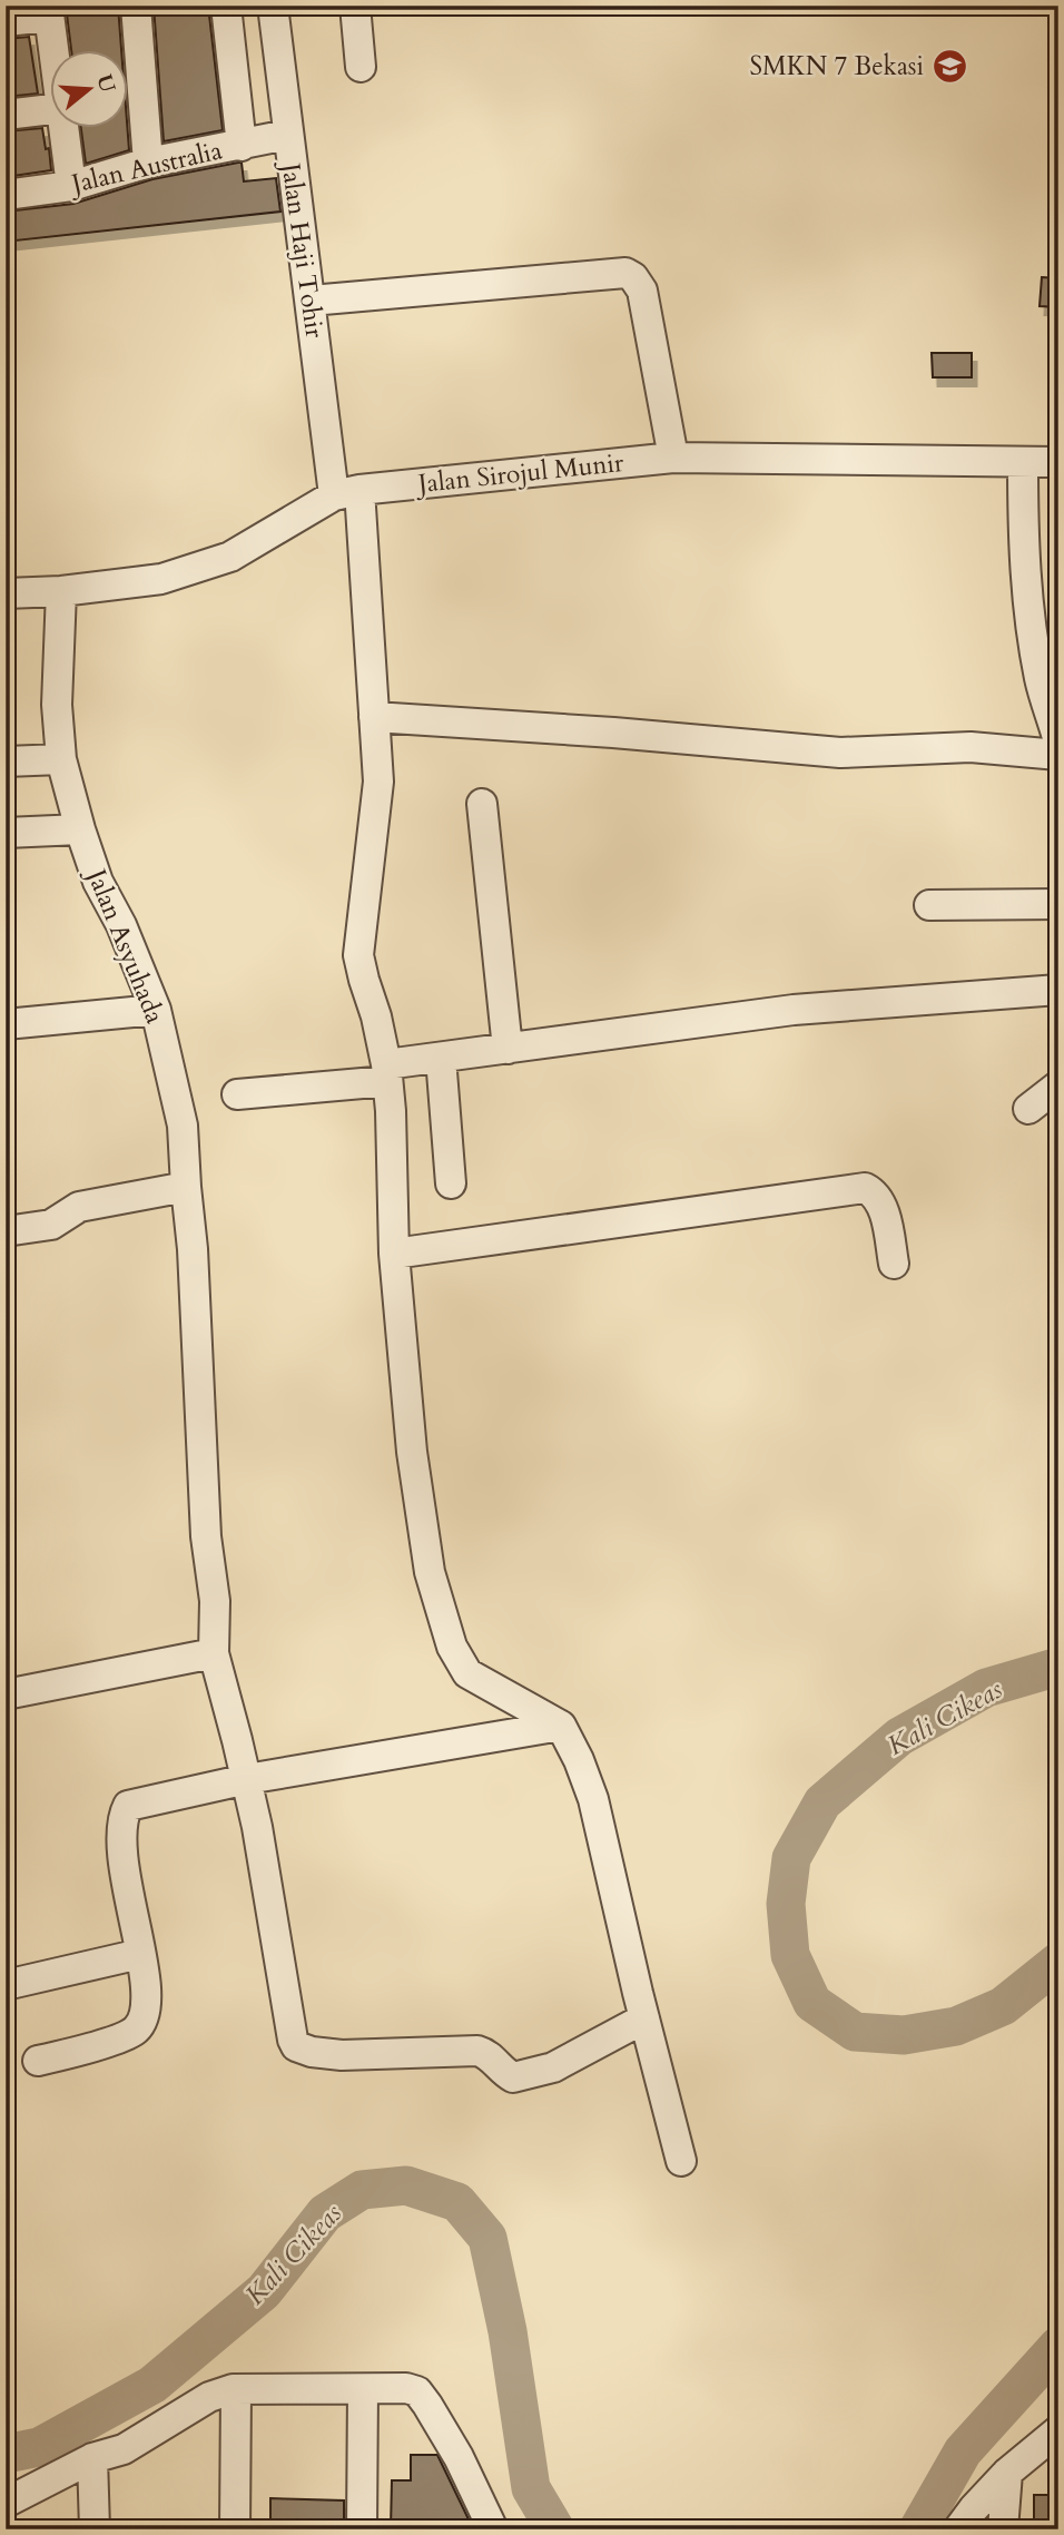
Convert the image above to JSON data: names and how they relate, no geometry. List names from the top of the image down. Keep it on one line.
{"streets":{"street":["Jalan Australia","Jalan Haji Tohir","Jalan Sirojul Munir","Jalan Asyuhada"]},"crossings":[["Jalan Australia","Jalan Haji Tohir"],["Jalan Haji Tohir","Jalan Sirojul Munir"],["Jalan Sirojul Munir","Jalan Asyuhada"]],"water":["Kali Cikeas"],"places":{"school or university":["SMKN 7 Bekasi"]},"north":"right"}
